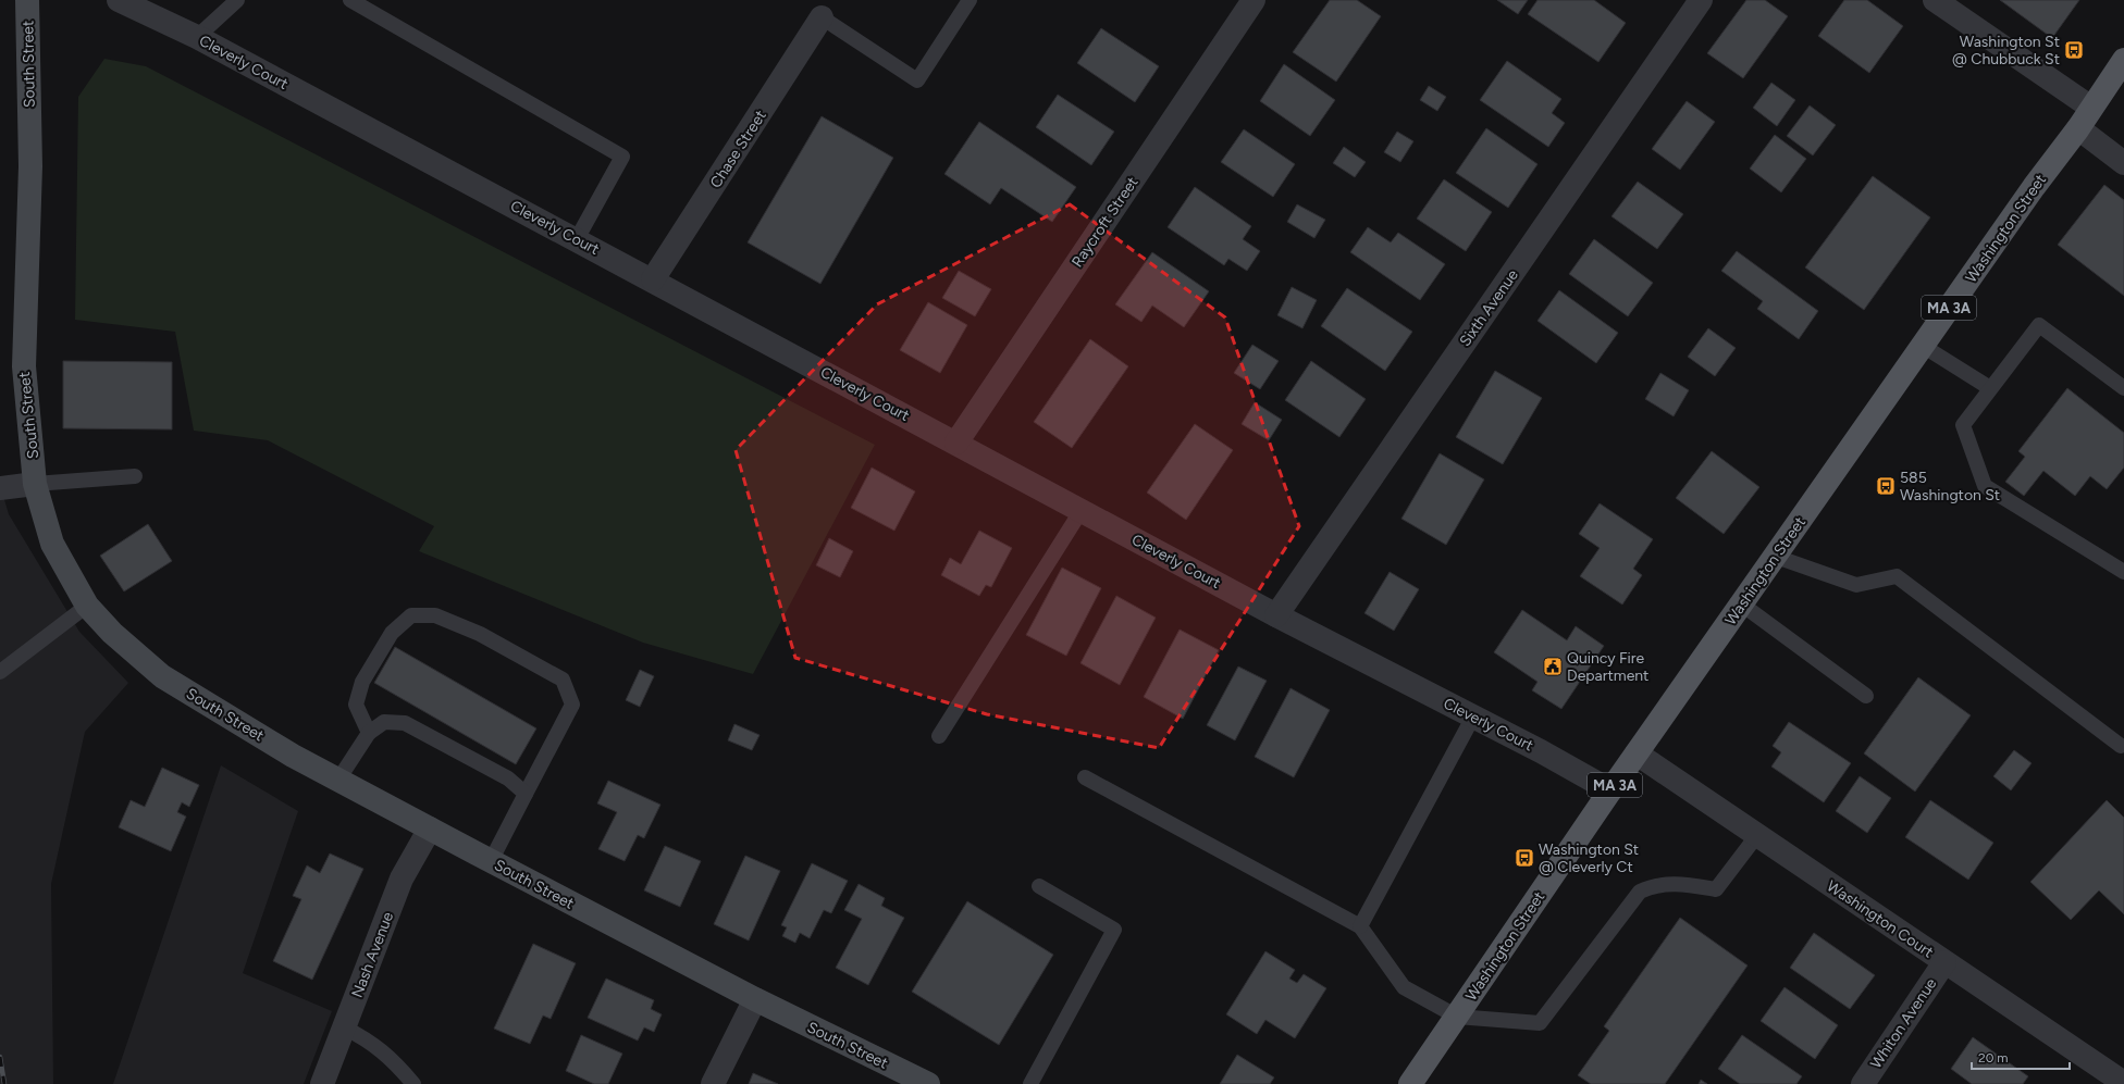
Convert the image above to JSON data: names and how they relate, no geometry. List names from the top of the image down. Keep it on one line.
{"streets":{"main road":["South Street","Washington Street","MA 3A"],"street":["Cleverly Court","Chase Street","Raycroft Street","Sixth Avenue","Washington Court","Nash Avenue","Whiton Avenue"]},"crossings":[["Cleverly Court","Chase Street"],["Cleverly Court","Raycroft Street"],["Cleverly Court","Washington Street"],["Cleverly Court","Sixth Avenue"],["South Street","Nash Avenue"],["Washington Street","Washington Court"],["Washington Court","Whiton Avenue"]],"places":{"bus stop":["Washington St @ Chubbuck St","585 Washington St","Washington St @ Cleverly Ct"],"public building":["Quincy Fire Department"]},"scale_bar":"20 m"}
